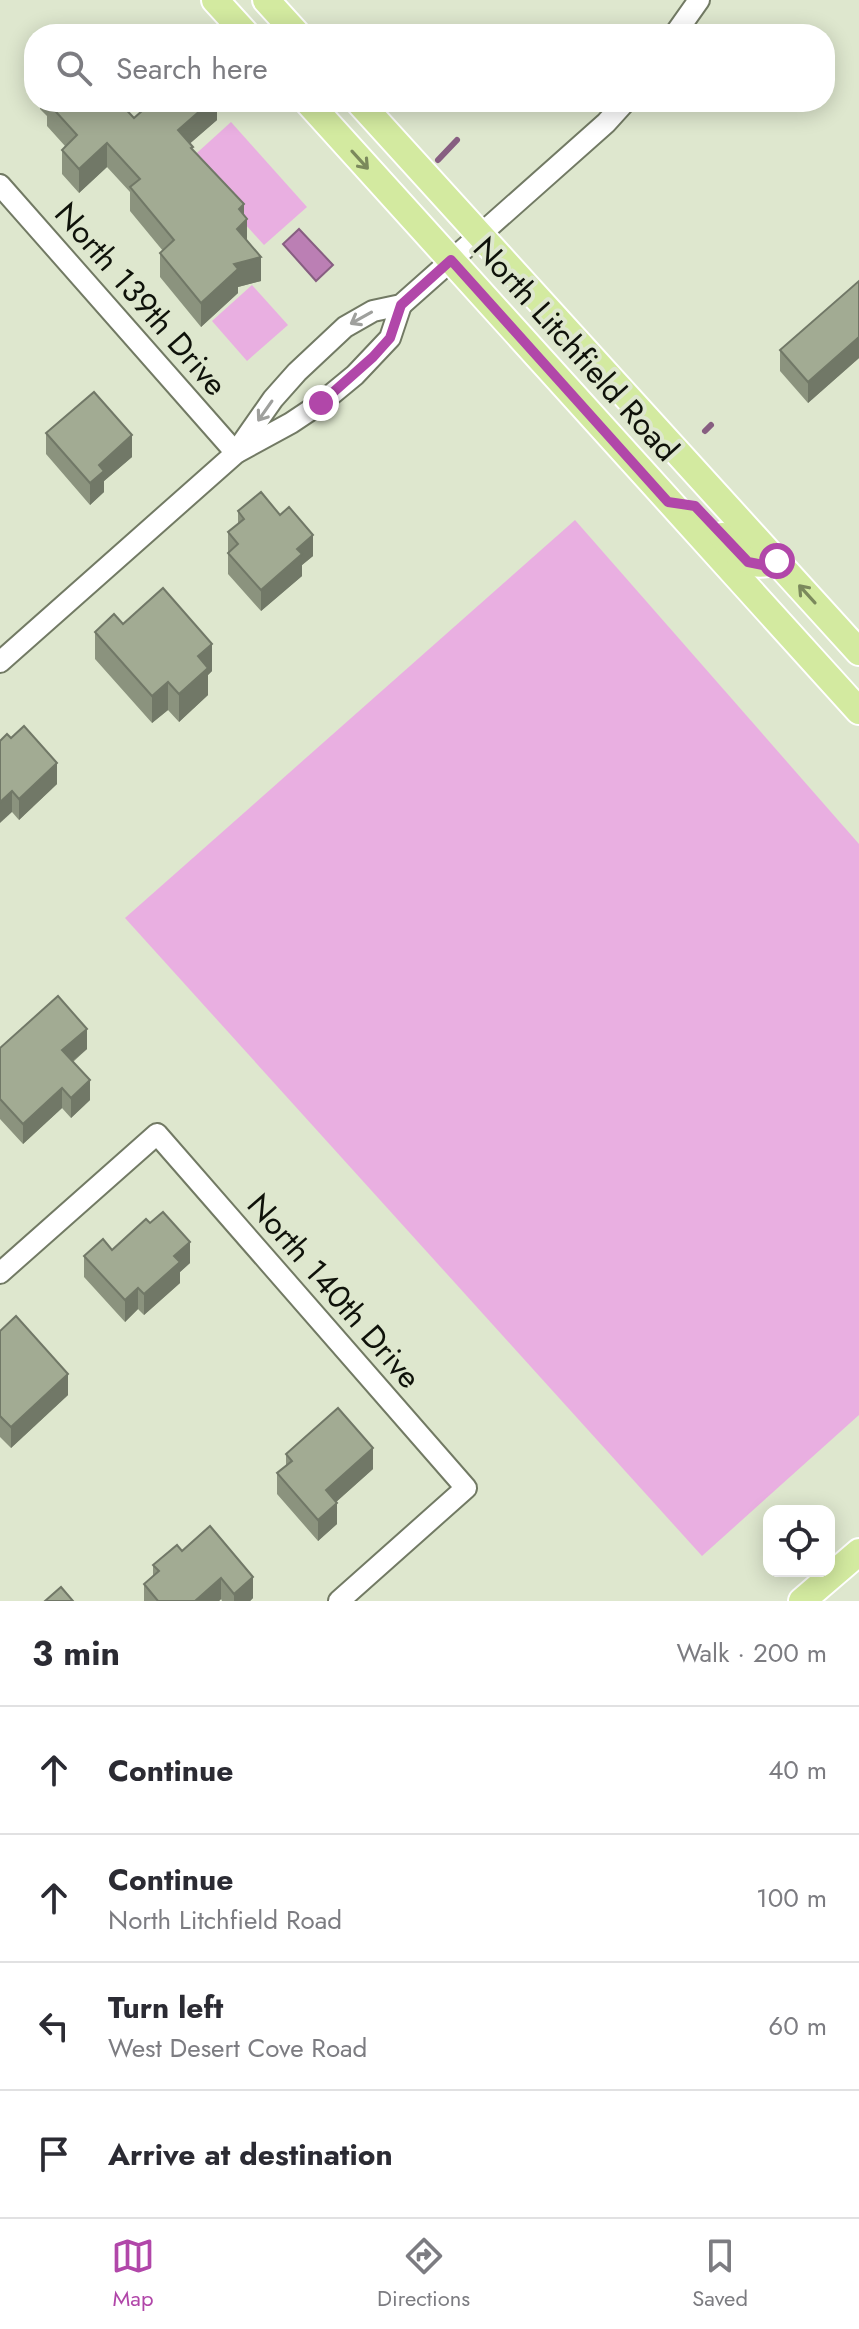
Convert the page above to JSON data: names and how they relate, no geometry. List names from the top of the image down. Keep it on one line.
{"streets":{"main road":["North Litchfield Road"],"street":["North 139th Drive","North 140th Drive"]},"page":{"search":"Search here","heading":["3 min","Walk · 200 m"],"list":[["Continue","40 m"],["Continue","North Litchfield Road","100 m"],["Turn left","West Desert Cove Road","60 m"],"Arrive at destination"],"nav":["Map","Directions","Saved"]}}
